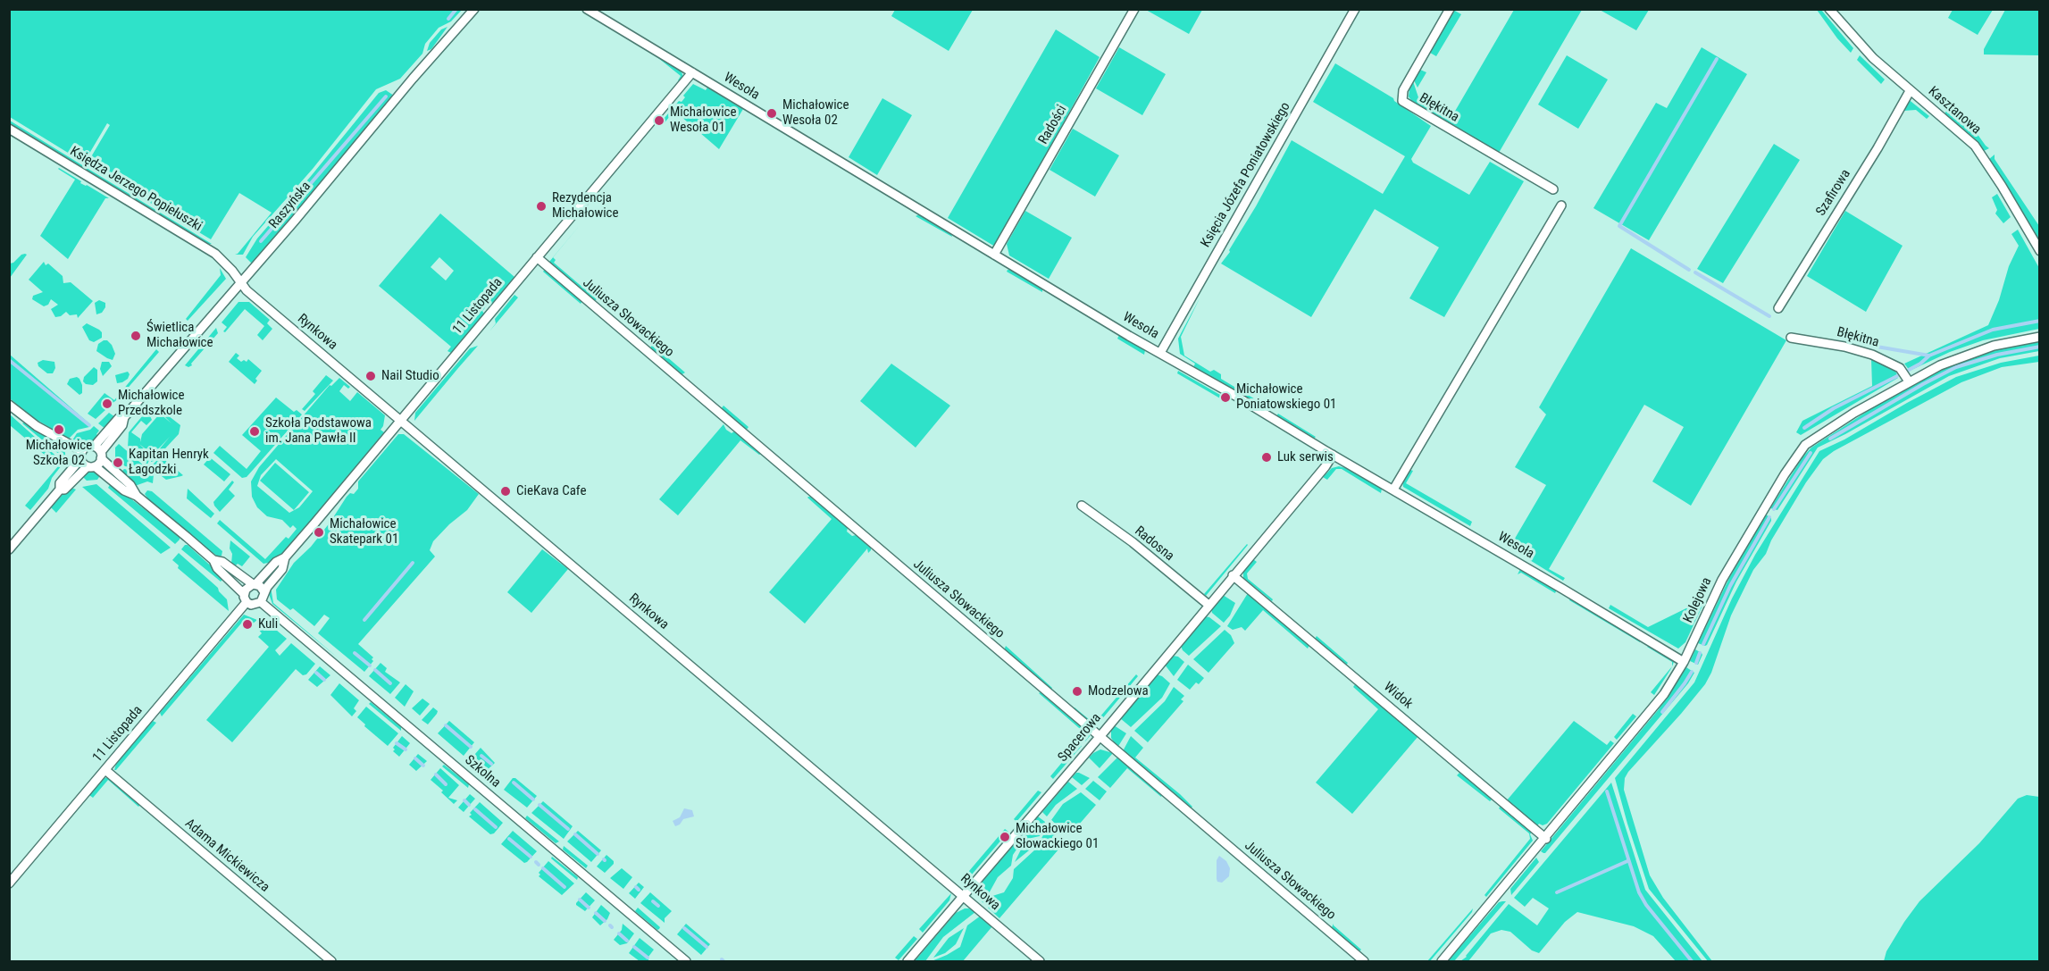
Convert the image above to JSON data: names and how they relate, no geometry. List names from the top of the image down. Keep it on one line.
{"streets":{"street":["Wesoła","Błękitna","Kasztanowa","Radości","Księcia Józefa Poniatowskiego","Księdza Jerzego Popiełuszki","Szafirowa","Raszyńska","11 Listopada","Juliusza Słowackiego","Rynkowa","Radosna","Kolejowa","Widok","Spacerowa","Szkolna","Adama Mickiewicza"]},"crossings":[["Wesoła","Radości"],["Wesoła","Księcia Józefa Poniatowskiego"],["Wesoła","11 Listopada"],["Wesoła","Kolejowa"],["Wesoła","Spacerowa"],["Błękitna","Kolejowa"],["Kasztanowa","Szafirowa"],["Księdza Jerzego Popiełuszki","Raszyńska"],["Księdza Jerzego Popiełuszki","Rynkowa"],["Raszyńska","Rynkowa"],["11 Listopada","Juliusza Słowackiego"],["11 Listopada","Rynkowa"],["11 Listopada","Szkolna"],["11 Listopada","Adama Mickiewicza"],["Juliusza Słowackiego","Spacerowa"],["Rynkowa","Spacerowa"],["Radosna","Spacerowa"],["Kolejowa","Widok"],["Widok","Spacerowa"]],"places":["Michałowice Wesoła 02","Michałowice Wesoła 01","Rezydencja Michałowice","Świetlica Michałowice","Nail Studio","Michałowice Poniatowskiego 01","Michałowice Przedszkole","Michałowice Szkoła 02","Szkoła Podstawowa im. Jana Pawła II","Luk serwis","Kapitan Henryk Łagodzki","CieKava Cafe","Michałowice Skatepark 01","Kuli","Modzelowa","Michałowice Słowackiego 01"]}
